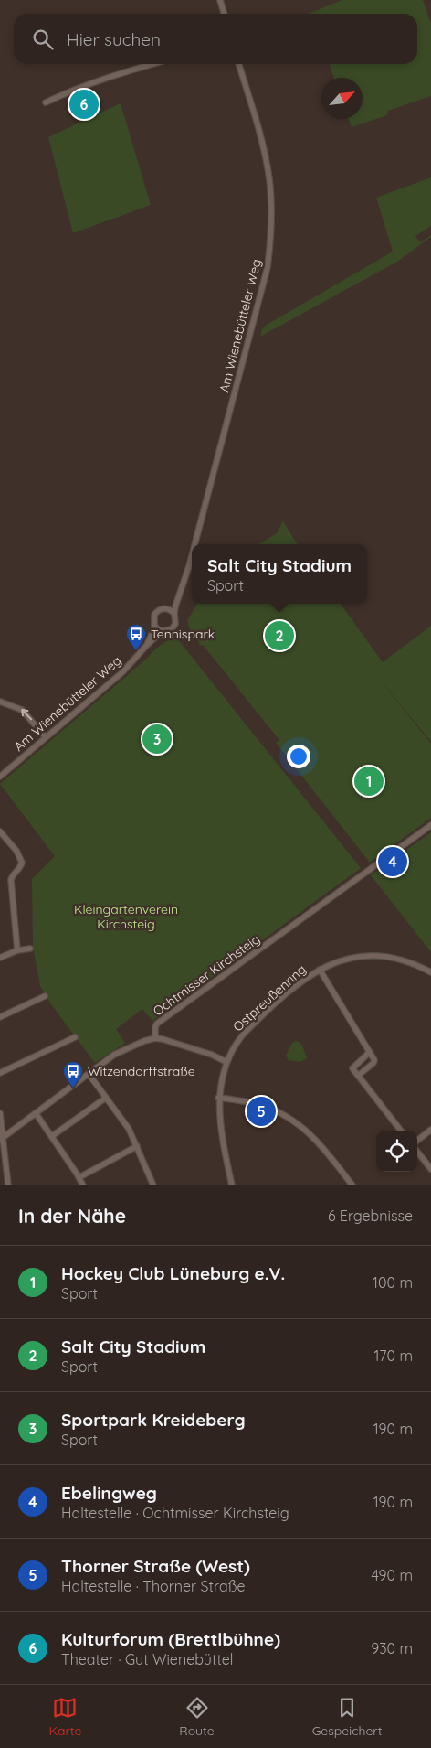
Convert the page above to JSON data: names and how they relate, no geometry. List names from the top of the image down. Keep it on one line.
{"streets":{"street":["Am Wienebütteler Weg","Ochtmisser Kirchsteig","Ostpreußenring"]},"parks":["Kleingartenverein Kirchsteig"],"places":{"bus stop":["Tennispark","Witzendorffstraße"]},"north":"top right","page":{"search":"Hier suchen","pins":["6","2","3","1","4","5"],"popup":["Salt City Stadium","Sport"],"heading":["In der Nähe","6 Ergebnisse"],"list":[{"mark":"1","name":"Hockey Club Lüneburg e.V.","note":"Sport","value":"100 m"},{"mark":"2","name":"Salt City Stadium","note":"Sport","value":"170 m"},{"mark":"3","name":"Sportpark Kreideberg","note":"Sport","value":"190 m"},{"mark":"4","name":"Ebelingweg","note":"Haltestelle · Ochtmisser Kirchsteig","value":"190 m"},{"mark":"5","name":"Thorner Straße (West)","note":"Haltestelle · Thorner Straße","value":"490 m"},{"mark":"6","name":"Kulturforum (Brettlbühne)","note":"Theater · Gut Wienebüttel","value":"930 m"}],"nav":["Karte","Route","Gespeichert"]}}
